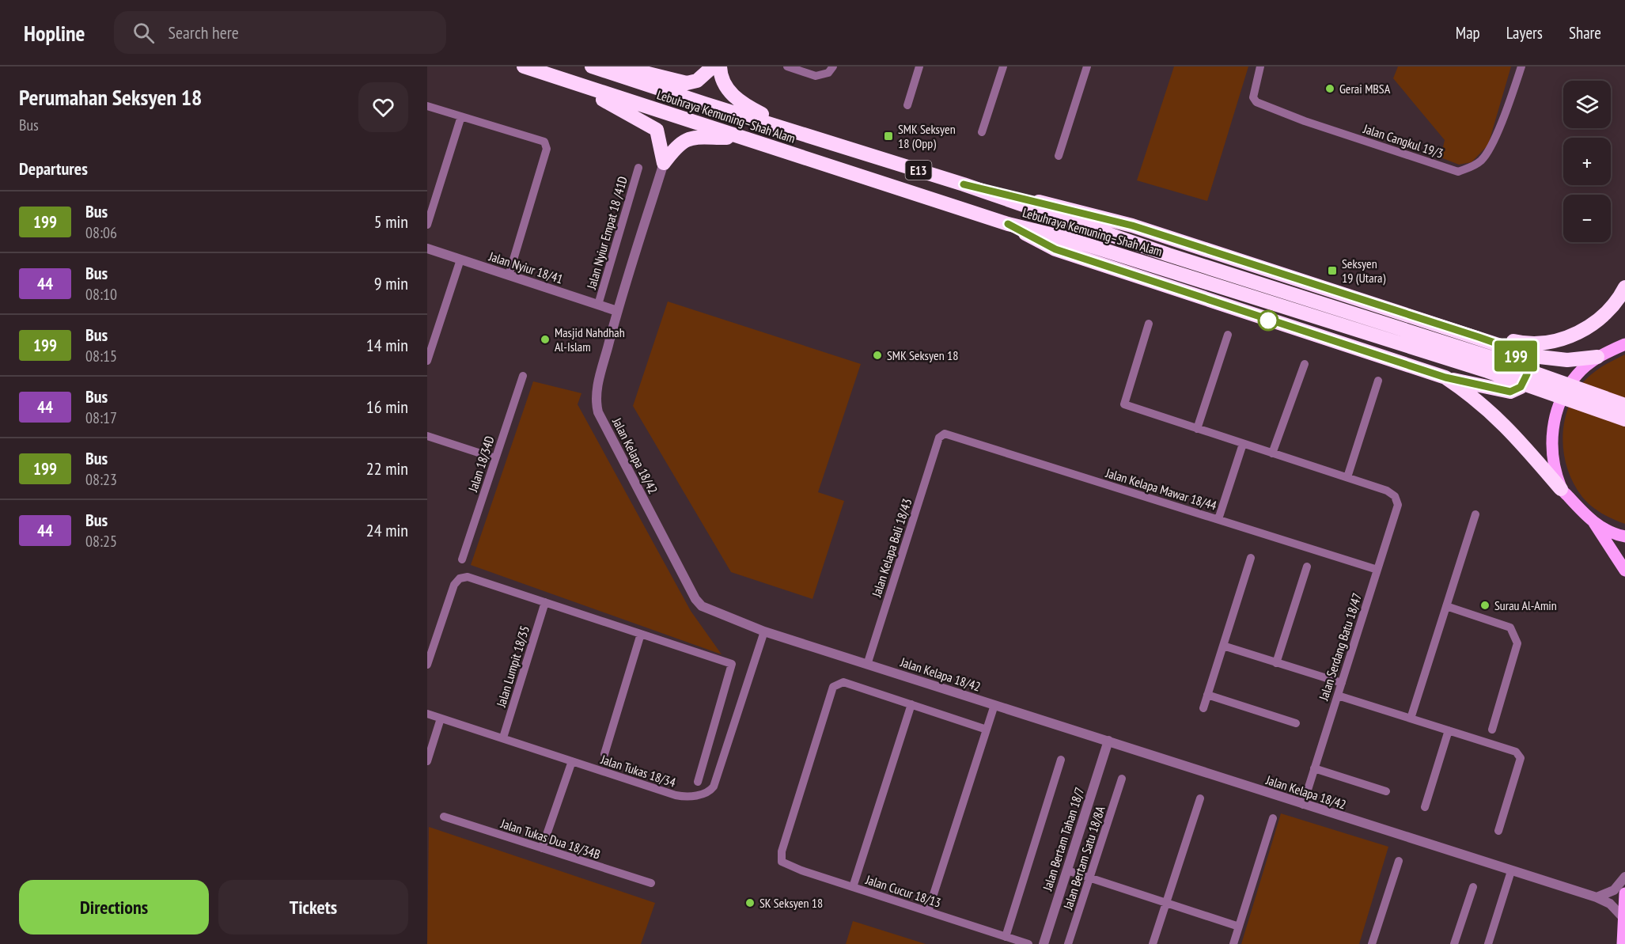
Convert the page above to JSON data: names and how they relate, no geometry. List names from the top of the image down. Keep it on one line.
{"streets":{"highway":["Lebuhraya Kemuning–Shah Alam","E13"],"street":["Jalan Cangkul 19/3","Jalan Nyiur Empat 18 /41D","Jalan Nyiur 18/41","Jalan Kelapa 18/42","Jalan 18/34D","Jalan Kelapa Mawar 18/44","Jalan Kelapa Bali 18/43","Jalan Serdang Batu 18/47","Jalan Lumpit 18/35","Jalan Tukas 18/34","Jalan Tukas Dua 18/34B","Jalan Bertam Tahan 18/7","Jalan Bertam Satu 18/8A","Jalan Cucur 18/13"]},"crossings":[["Jalan Nyiur Empat 18 /41D","Jalan Nyiur 18/41"],["Jalan Nyiur 18/41","Jalan Kelapa 18/42"],["Jalan Kelapa 18/42","Jalan Kelapa Bali 18/43"],["Jalan Kelapa 18/42","Jalan Serdang Batu 18/47"],["Jalan Kelapa 18/42","Jalan Tukas 18/34"],["Jalan Kelapa 18/42","Jalan Bertam Tahan 18/7"],["Jalan Kelapa Mawar 18/44","Jalan Kelapa Bali 18/43"],["Jalan Kelapa Mawar 18/44","Jalan Serdang Batu 18/47"],["Jalan Lumpit 18/35","Jalan Tukas 18/34"]],"places":{"other":["Gerai MBSA","Masjid Nahdhah Al-Islam","SMK Seksyen 18","Surau Al-Amin","SK Seksyen 18"],"transit":["SMK Seksyen 18 (Opp)","Seksyen 19 (Utara)"]},"lines":["bus line 199"],"page":{"header":"Hopline","search":"Search here","nav":["Map","Layers","Share"],"heading":[["Perumahan Seksyen 18","Bus"],"Departures"],"on_map":"199","map_buttons":["+","−"],"list":[{"mark":"199","name":"Bus","note":"08:06","value":"5 min"},{"mark":"44","name":"Bus","note":"08:10","value":"9 min"},{"mark":"199","name":"Bus","note":"08:15","value":"14 min"},{"mark":"44","name":"Bus","note":"08:17","value":"16 min"},{"mark":"199","name":"Bus","note":"08:23","value":"22 min"},{"mark":"44","name":"Bus","note":"08:25","value":"24 min"}],"buttons":["Directions","Tickets"]}}
